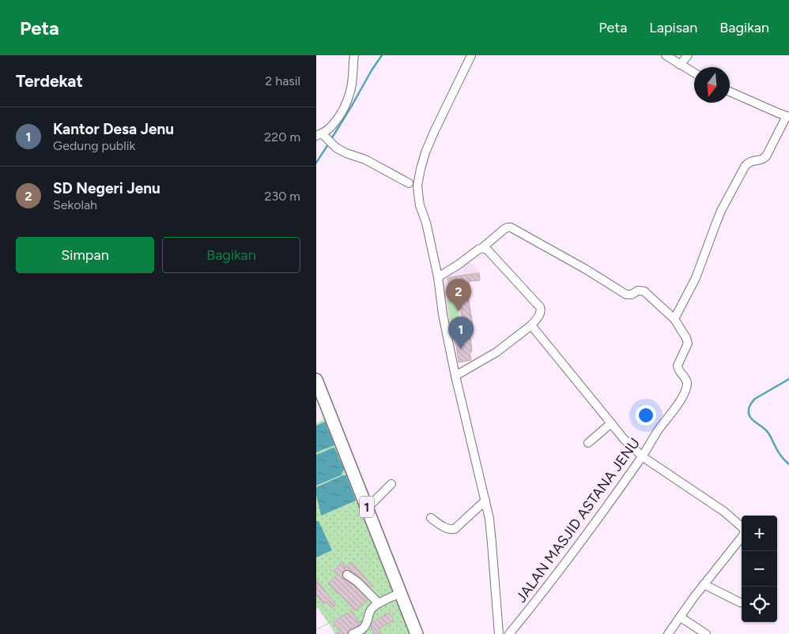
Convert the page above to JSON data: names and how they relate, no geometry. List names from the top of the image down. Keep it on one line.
{"streets":{"highway":["1"],"street":["JALAN MASJID ASTANA JENU"]},"north":"bottom","page":{"header":"Peta","nav":["Peta","Lapisan","Bagikan"],"heading":["Terdekat","2 hasil"],"list":[{"mark":"1","name":"Kantor Desa Jenu","note":"Gedung publik","value":"220 m"},{"mark":"2","name":"SD Negeri Jenu","note":"Sekolah","value":"230 m"}],"buttons":["Simpan","Bagikan"],"pins":["2","1"],"map_buttons":["+","−"]}}
